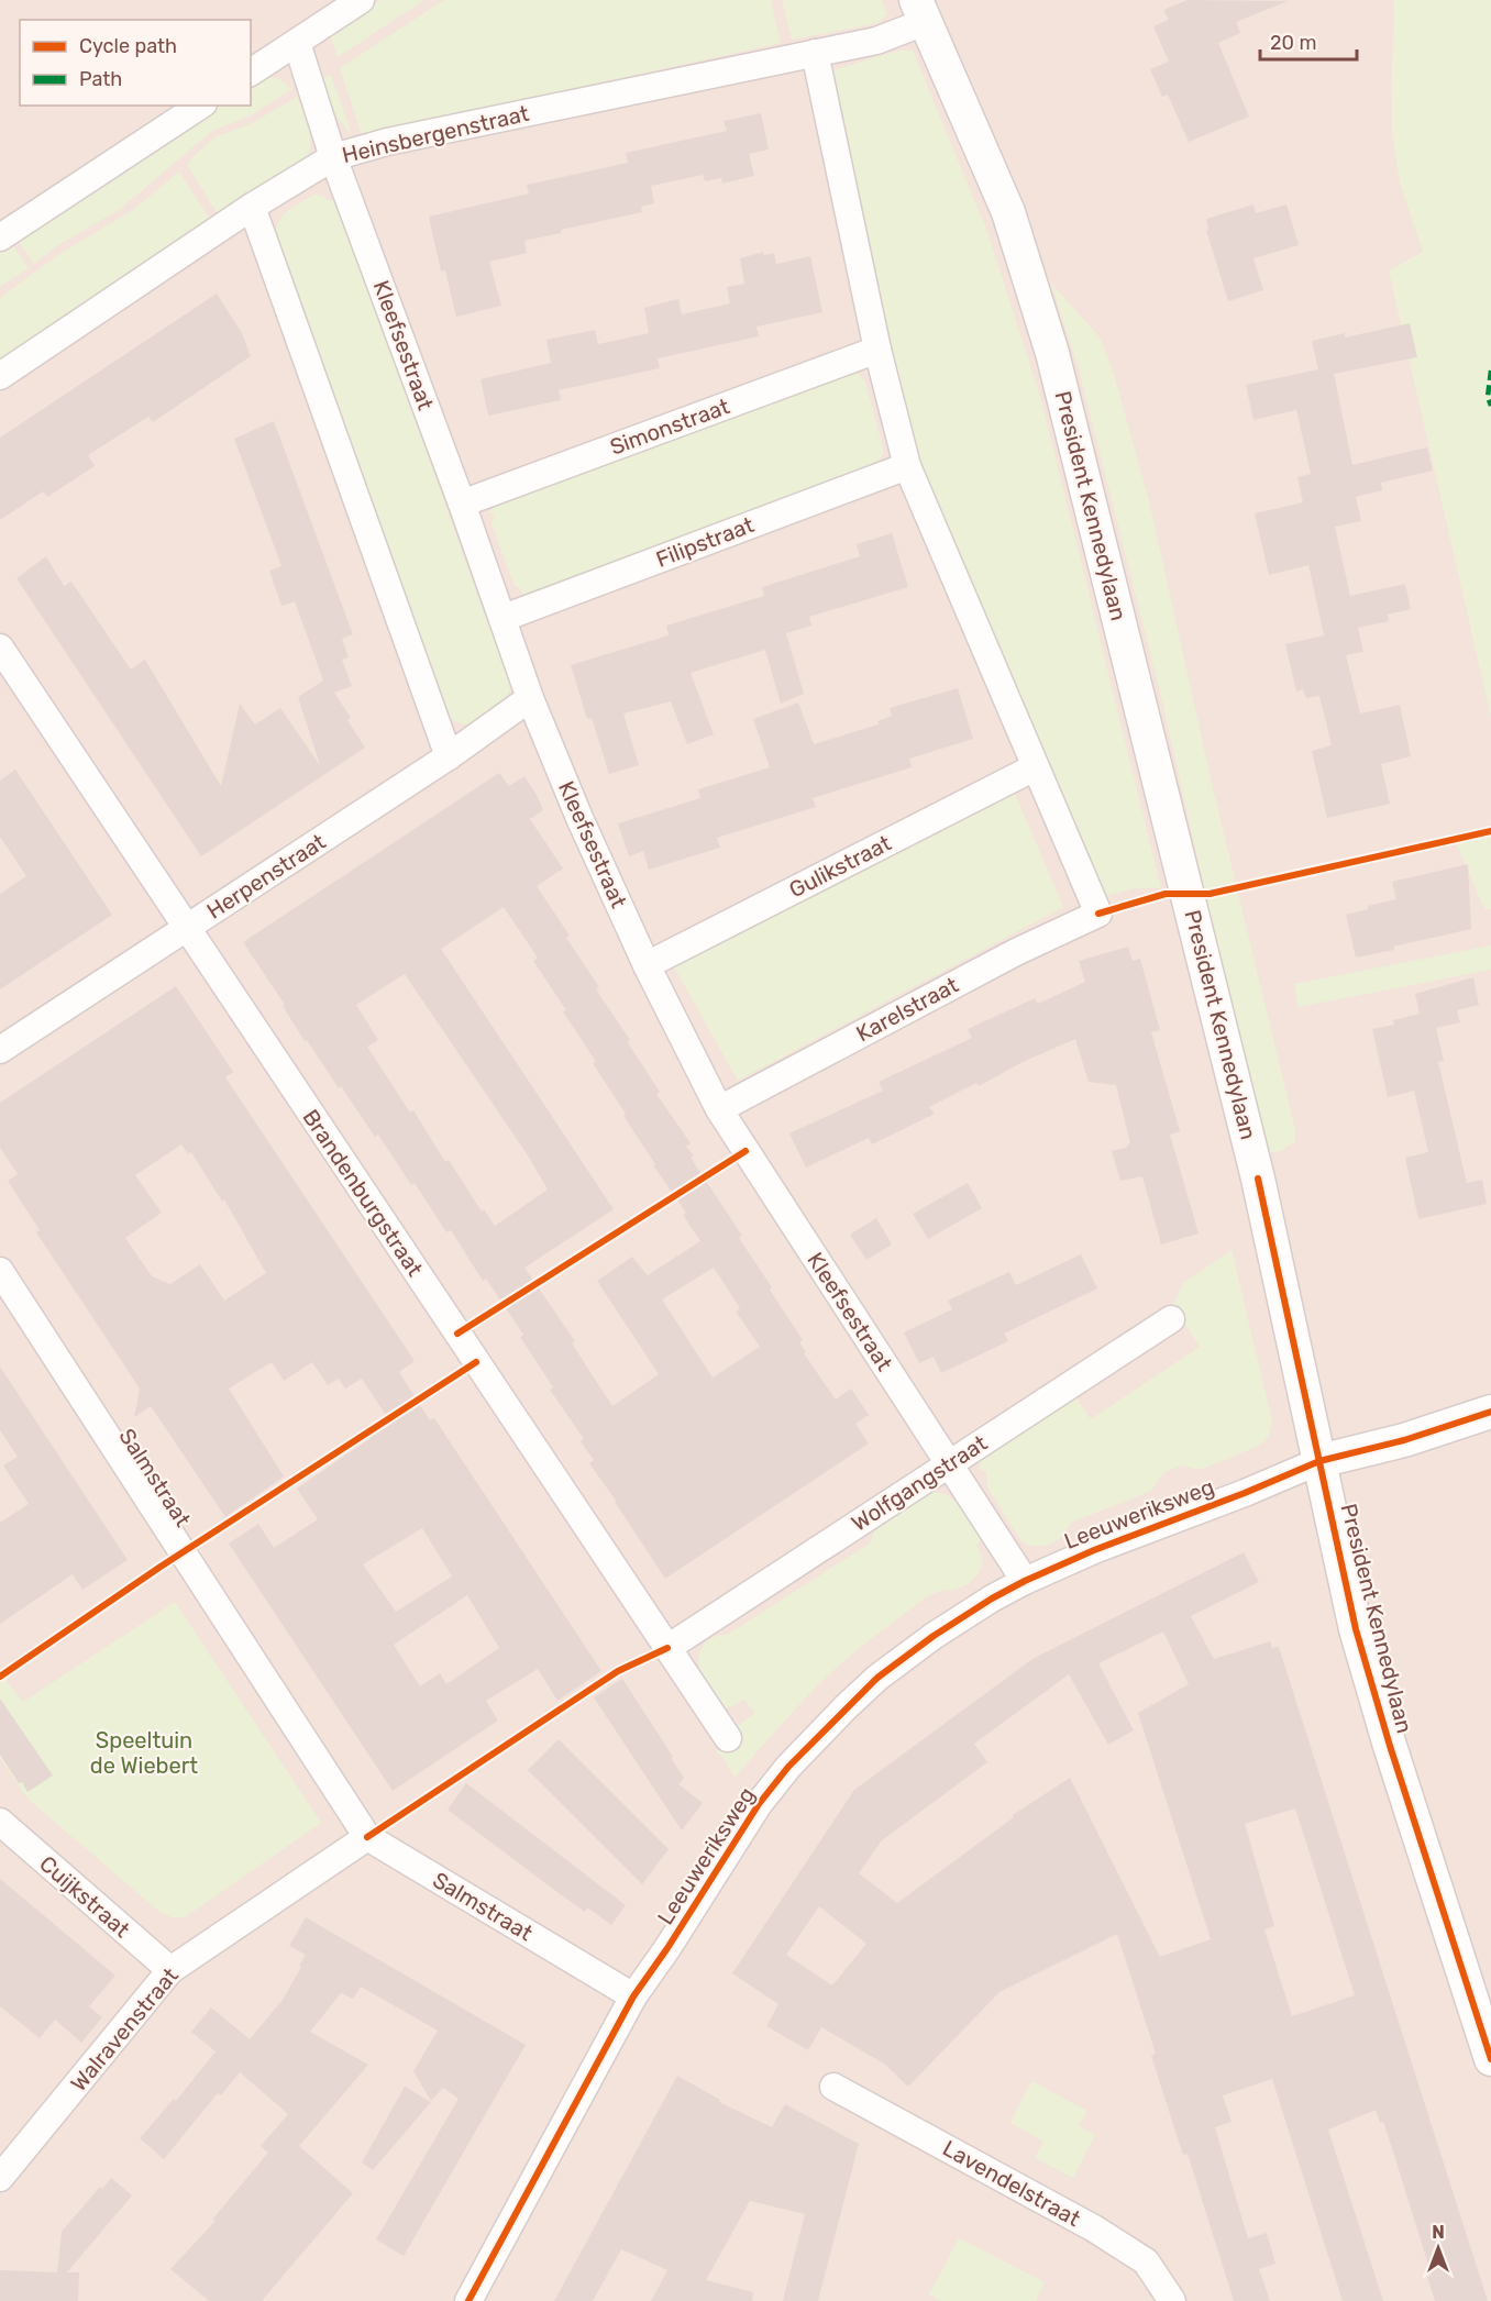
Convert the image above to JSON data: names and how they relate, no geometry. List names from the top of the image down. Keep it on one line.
{"streets":{"street":["Heinsbergenstraat","Kleefsestraat","Simonstraat","President Kennedylaan","Filipstraat","Gulikstraat","Herpenstraat","Karelstraat","Brandenburgstraat","Salmstraat","Wolfgangstraat","Leeuweriksweg","Cuijkstraat","Walravenstraat","Lavendelstraat"]},"crossings":[["Heinsbergenstraat","Kleefsestraat"],["Heinsbergenstraat","President Kennedylaan"],["Kleefsestraat","Simonstraat"],["Kleefsestraat","Filipstraat"],["Kleefsestraat","Gulikstraat"],["Kleefsestraat","Herpenstraat"],["Kleefsestraat","Karelstraat"],["Kleefsestraat","Wolfgangstraat"],["Kleefsestraat","Leeuweriksweg"],["President Kennedylaan","Leeuweriksweg"],["Gulikstraat","Karelstraat"],["Herpenstraat","Brandenburgstraat"],["Brandenburgstraat","Wolfgangstraat"],["Salmstraat","Leeuweriksweg"],["Salmstraat","Walravenstraat"],["Cuijkstraat","Walravenstraat"]],"parks":["Speeltuin de Wiebert"],"legend":["Cycle path","Path"],"scale_bar":"20 m","north":"top"}
